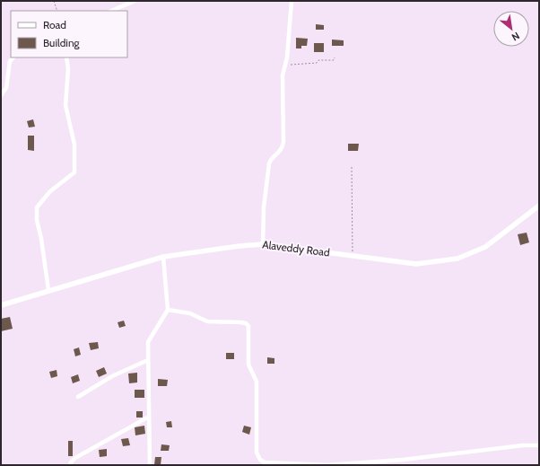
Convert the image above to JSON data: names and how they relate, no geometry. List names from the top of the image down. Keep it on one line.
{"streets":{"street":["Alaveddy Road"]},"legend":["Road","Building"],"north":"bottom right"}
